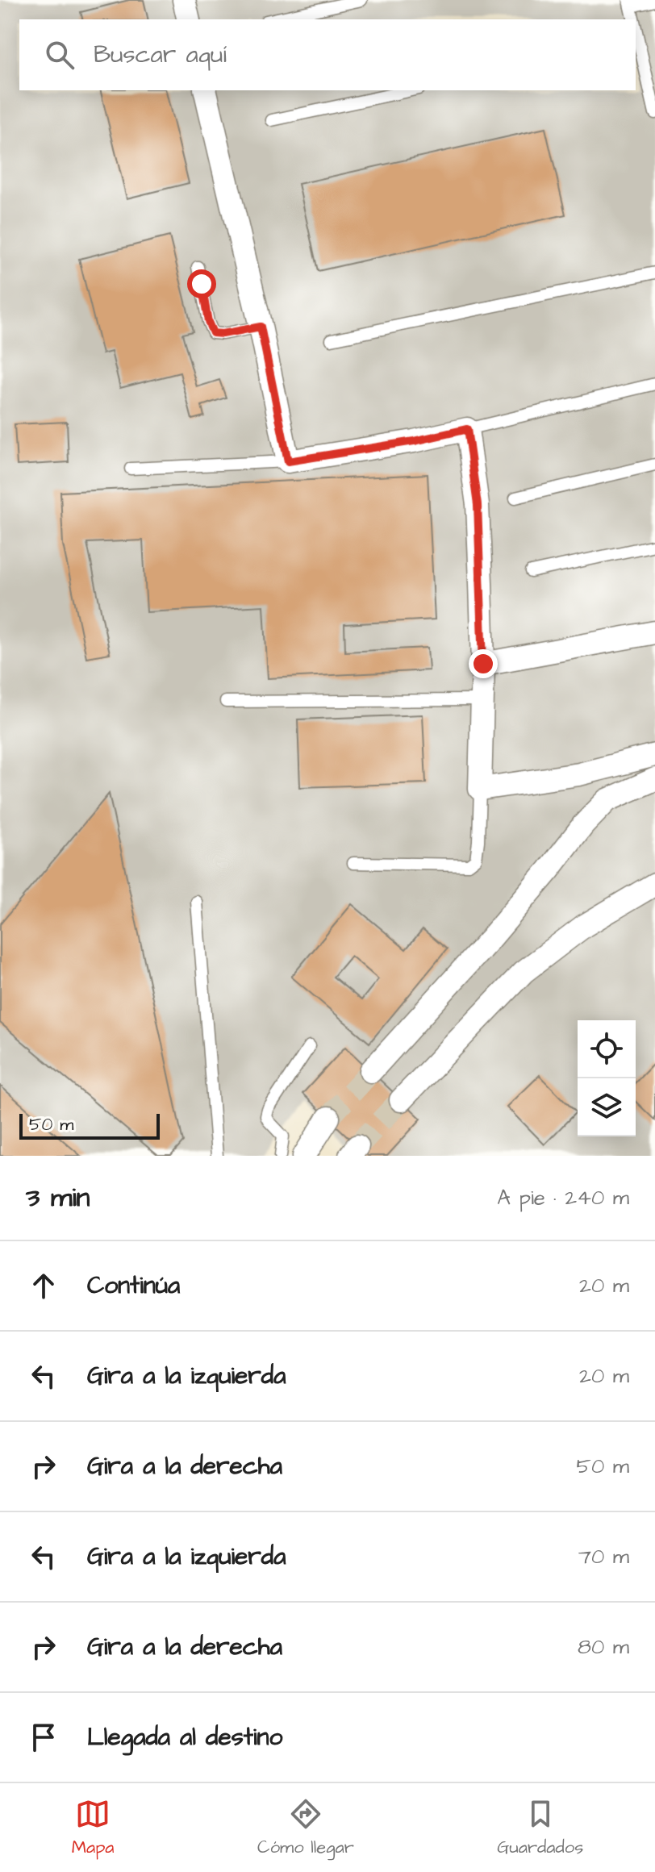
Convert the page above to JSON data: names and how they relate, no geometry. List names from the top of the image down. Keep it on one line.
{"scale_bar":"50 m","page":{"search":"Buscar aquí","scale":"50 m","heading":["3 min","A pie · 240 m"],"list":[["Continúa","20 m"],["Gira a la izquierda","20 m"],["Gira a la derecha","50 m"],["Gira a la izquierda","70 m"],["Gira a la derecha","80 m"],"Llegada al destino"],"nav":["Mapa","Cómo llegar","Guardados"]}}
